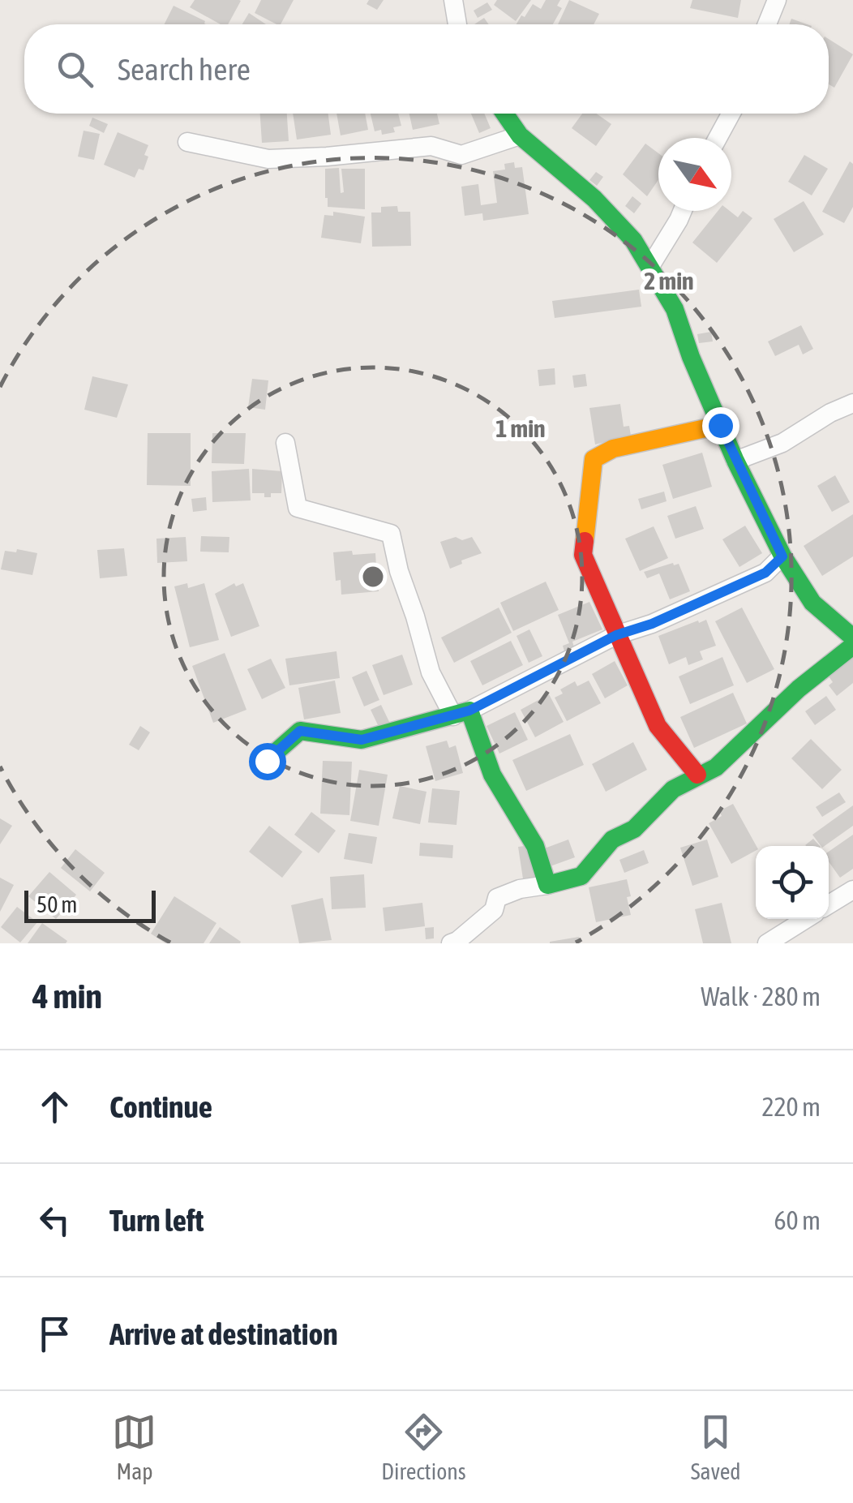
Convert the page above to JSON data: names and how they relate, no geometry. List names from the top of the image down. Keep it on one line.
{"scale_bar":"50 m","north":"bottom right","page":{"search":"Search here","scale":"50 m","heading":["4 min","Walk · 280 m"],"list":[["Continue","220 m"],["Turn left","60 m"],"Arrive at destination"],"nav":["Map","Directions","Saved"]},"rings":["2 min","1 min"]}
